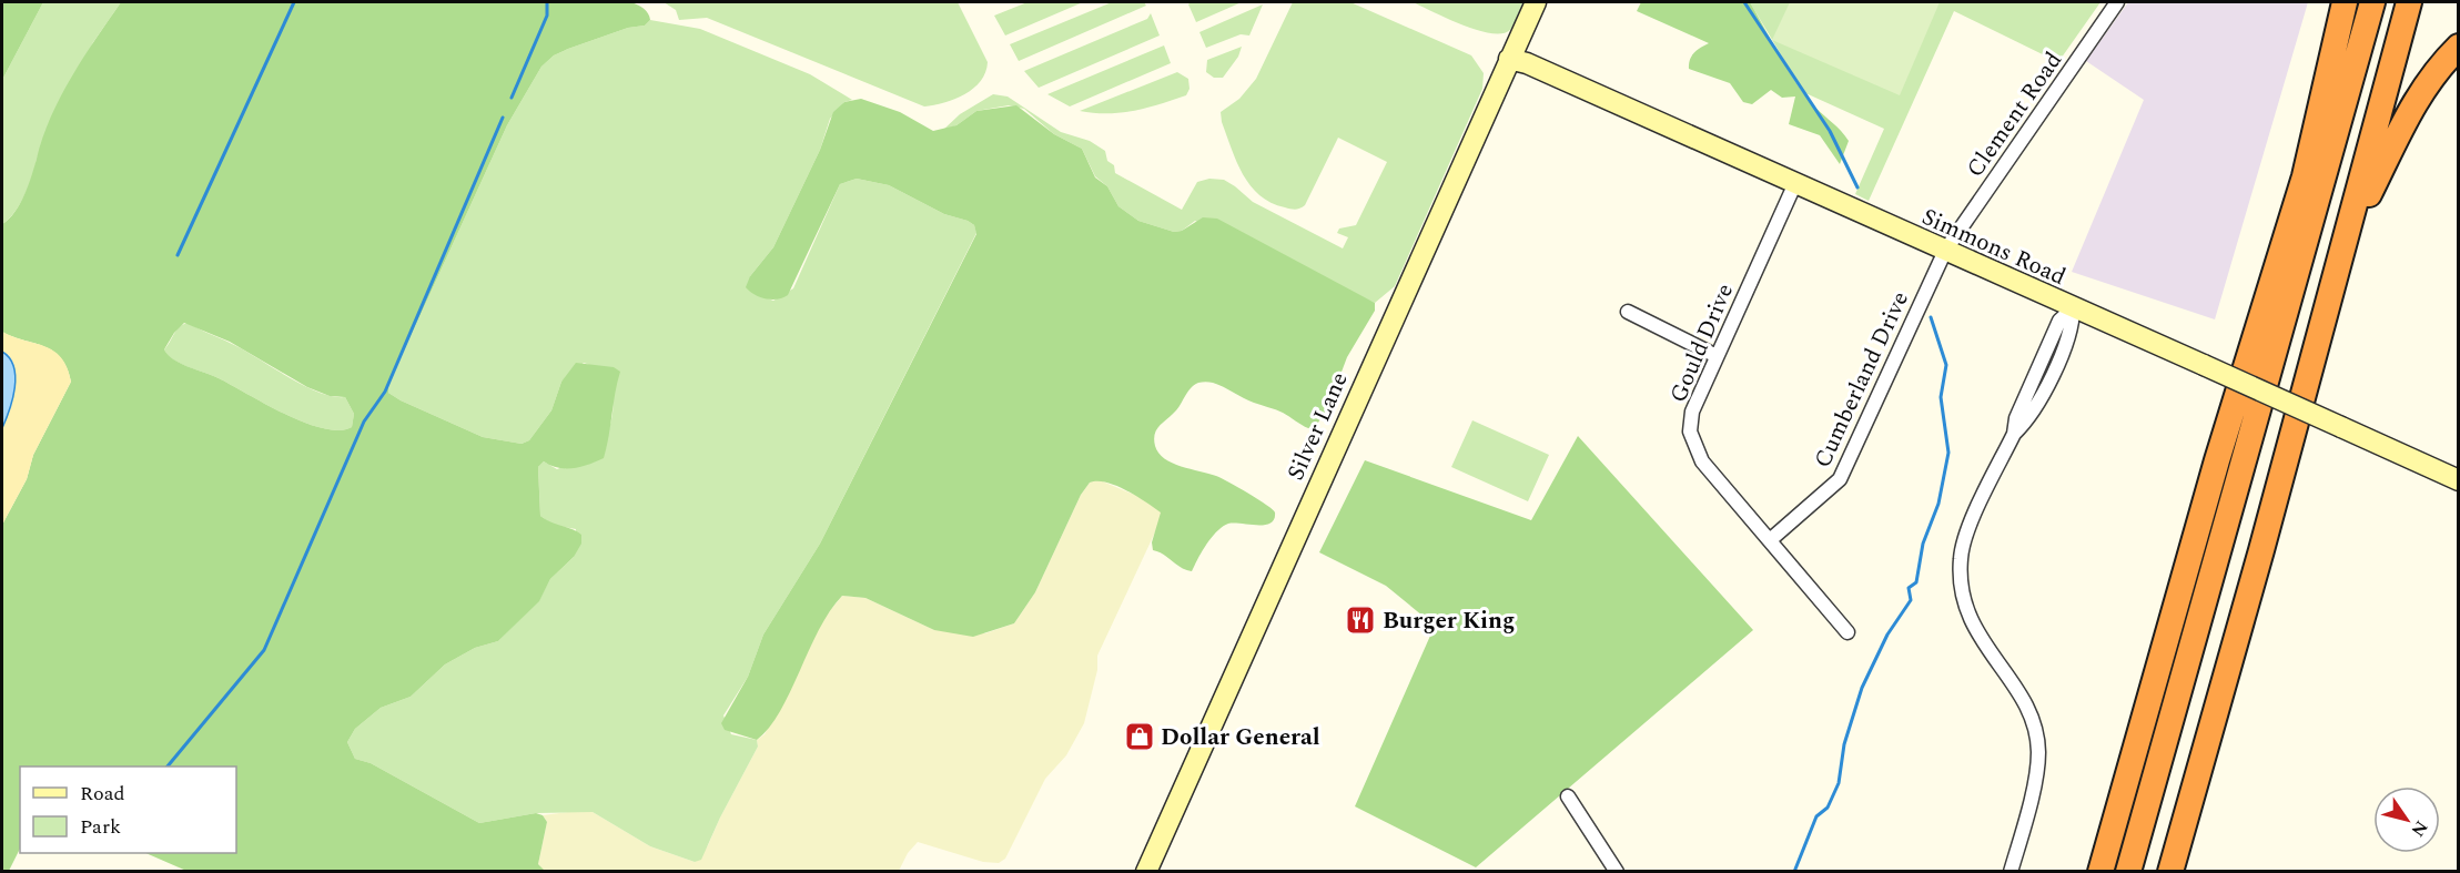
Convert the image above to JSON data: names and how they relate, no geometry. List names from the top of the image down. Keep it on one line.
{"streets":{"main road":["Simmons Road","Silver Lane"],"street":["Clement Road","Gould Drive","Cumberland Drive"]},"crossings":[["Clement Road","Simmons Road"],["Clement Road","Cumberland Drive"],["Simmons Road","Gould Drive"],["Simmons Road","Cumberland Drive"],["Simmons Road","Silver Lane"],["Gould Drive","Cumberland Drive"]],"places":{"restaurant":["Burger King"],"shop":["Dollar General"]},"legend":["Road","Park"],"north":"bottom right"}
